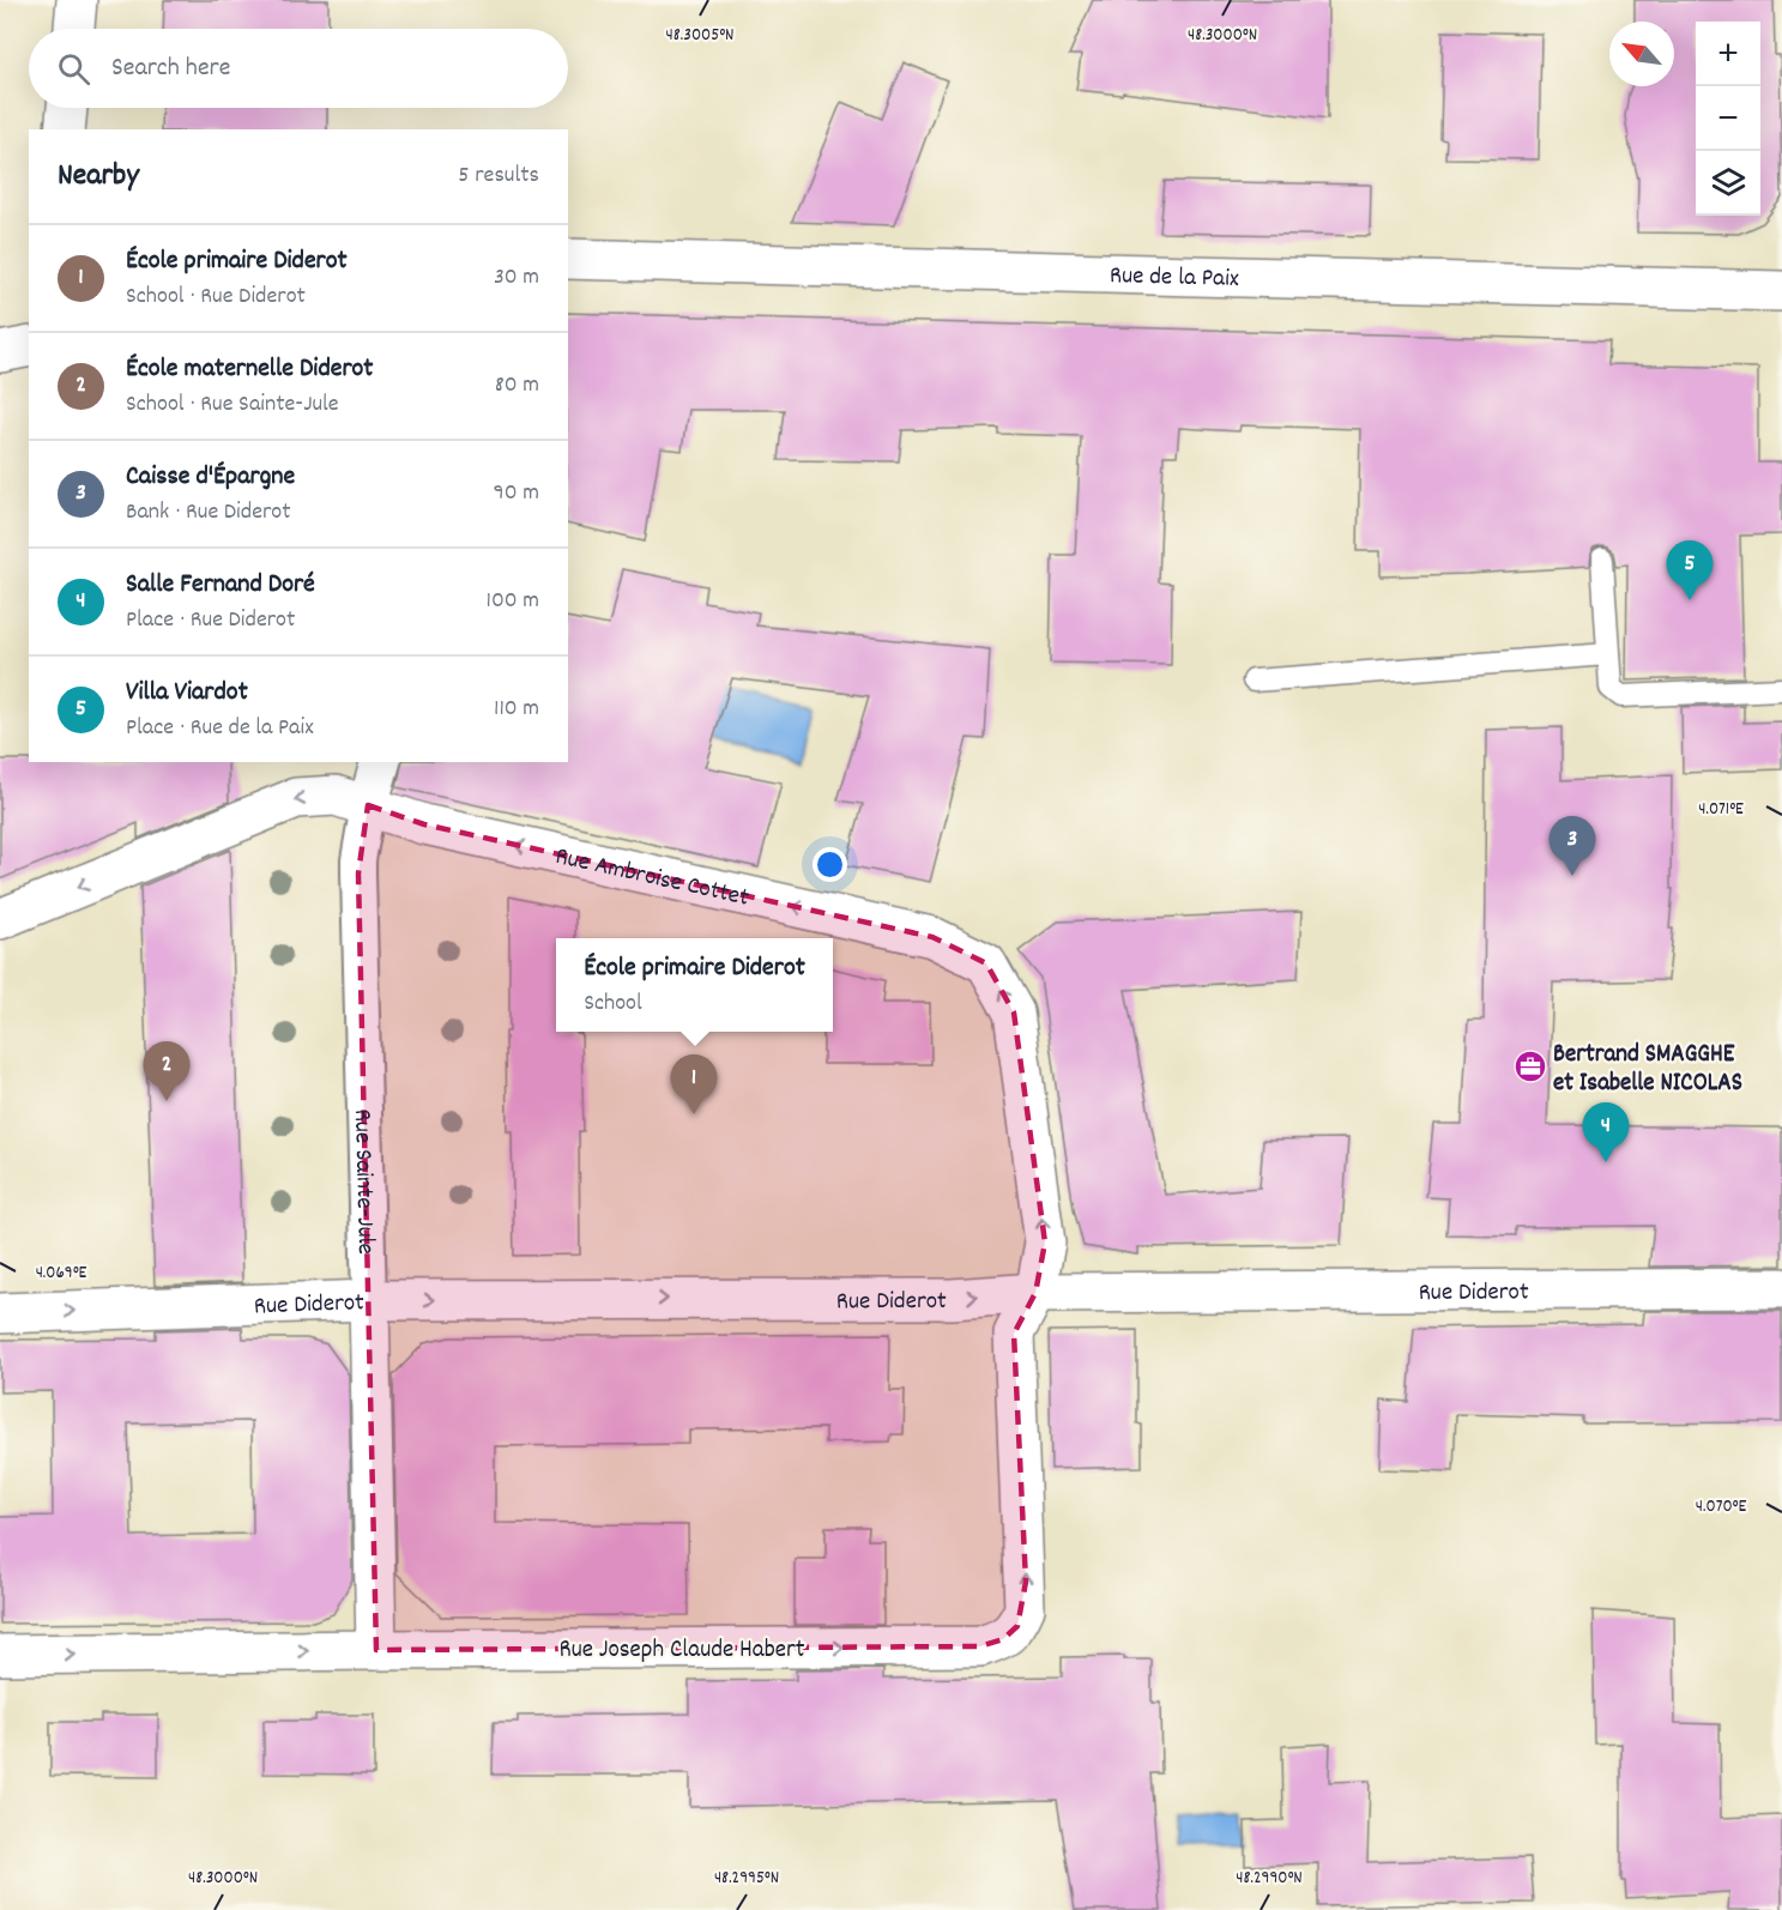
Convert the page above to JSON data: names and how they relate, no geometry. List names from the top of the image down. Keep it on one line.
{"streets":{"street":["Rue de la Paix","Rue Ambroise Cottet","Rue Sainte-Jule","Rue Diderot","Rue Joseph Claude Habert"]},"crossings":[["Rue Ambroise Cottet","Rue Sainte-Jule"],["Rue Ambroise Cottet","Rue Diderot"],["Rue Ambroise Cottet","Rue Joseph Claude Habert"],["Rue Sainte-Jule","Rue Diderot"],["Rue Sainte-Jule","Rue Joseph Claude Habert"],["Rue Diderot","Rue Joseph Claude Habert"]],"one_way":["Rue Ambroise Cottet","Rue Diderot","Rue Joseph Claude Habert"],"places":{"office":["Bertrand SMAGGHE et Isabelle NICOLAS"]},"north":"top left","page":{"map_buttons":["+","−"],"search":"Search here","heading":["Nearby","5 results"],"list":[{"mark":"1","name":"École primaire Diderot","note":"School · Rue Diderot","value":"30 m"},{"mark":"2","name":"École maternelle Diderot","note":"School · Rue Sainte-Jule","value":"80 m"},{"mark":"3","name":"Caisse d'Épargne","note":"Bank · Rue Diderot","value":"90 m"},{"mark":"4","name":"Salle Fernand Doré","note":"Place · Rue Diderot","value":"100 m"},{"mark":"5","name":"Villa Viardot","note":"Place · Rue de la Paix","value":"110 m"}],"pins":["5","3","2","1","4"],"popup":["École primaire Diderot","School"]},"coordinates":["48.3005°N","48.3000°N","4.071°E","4.069°E","4.070°E","48.2995°N","48.2990°N"]}
